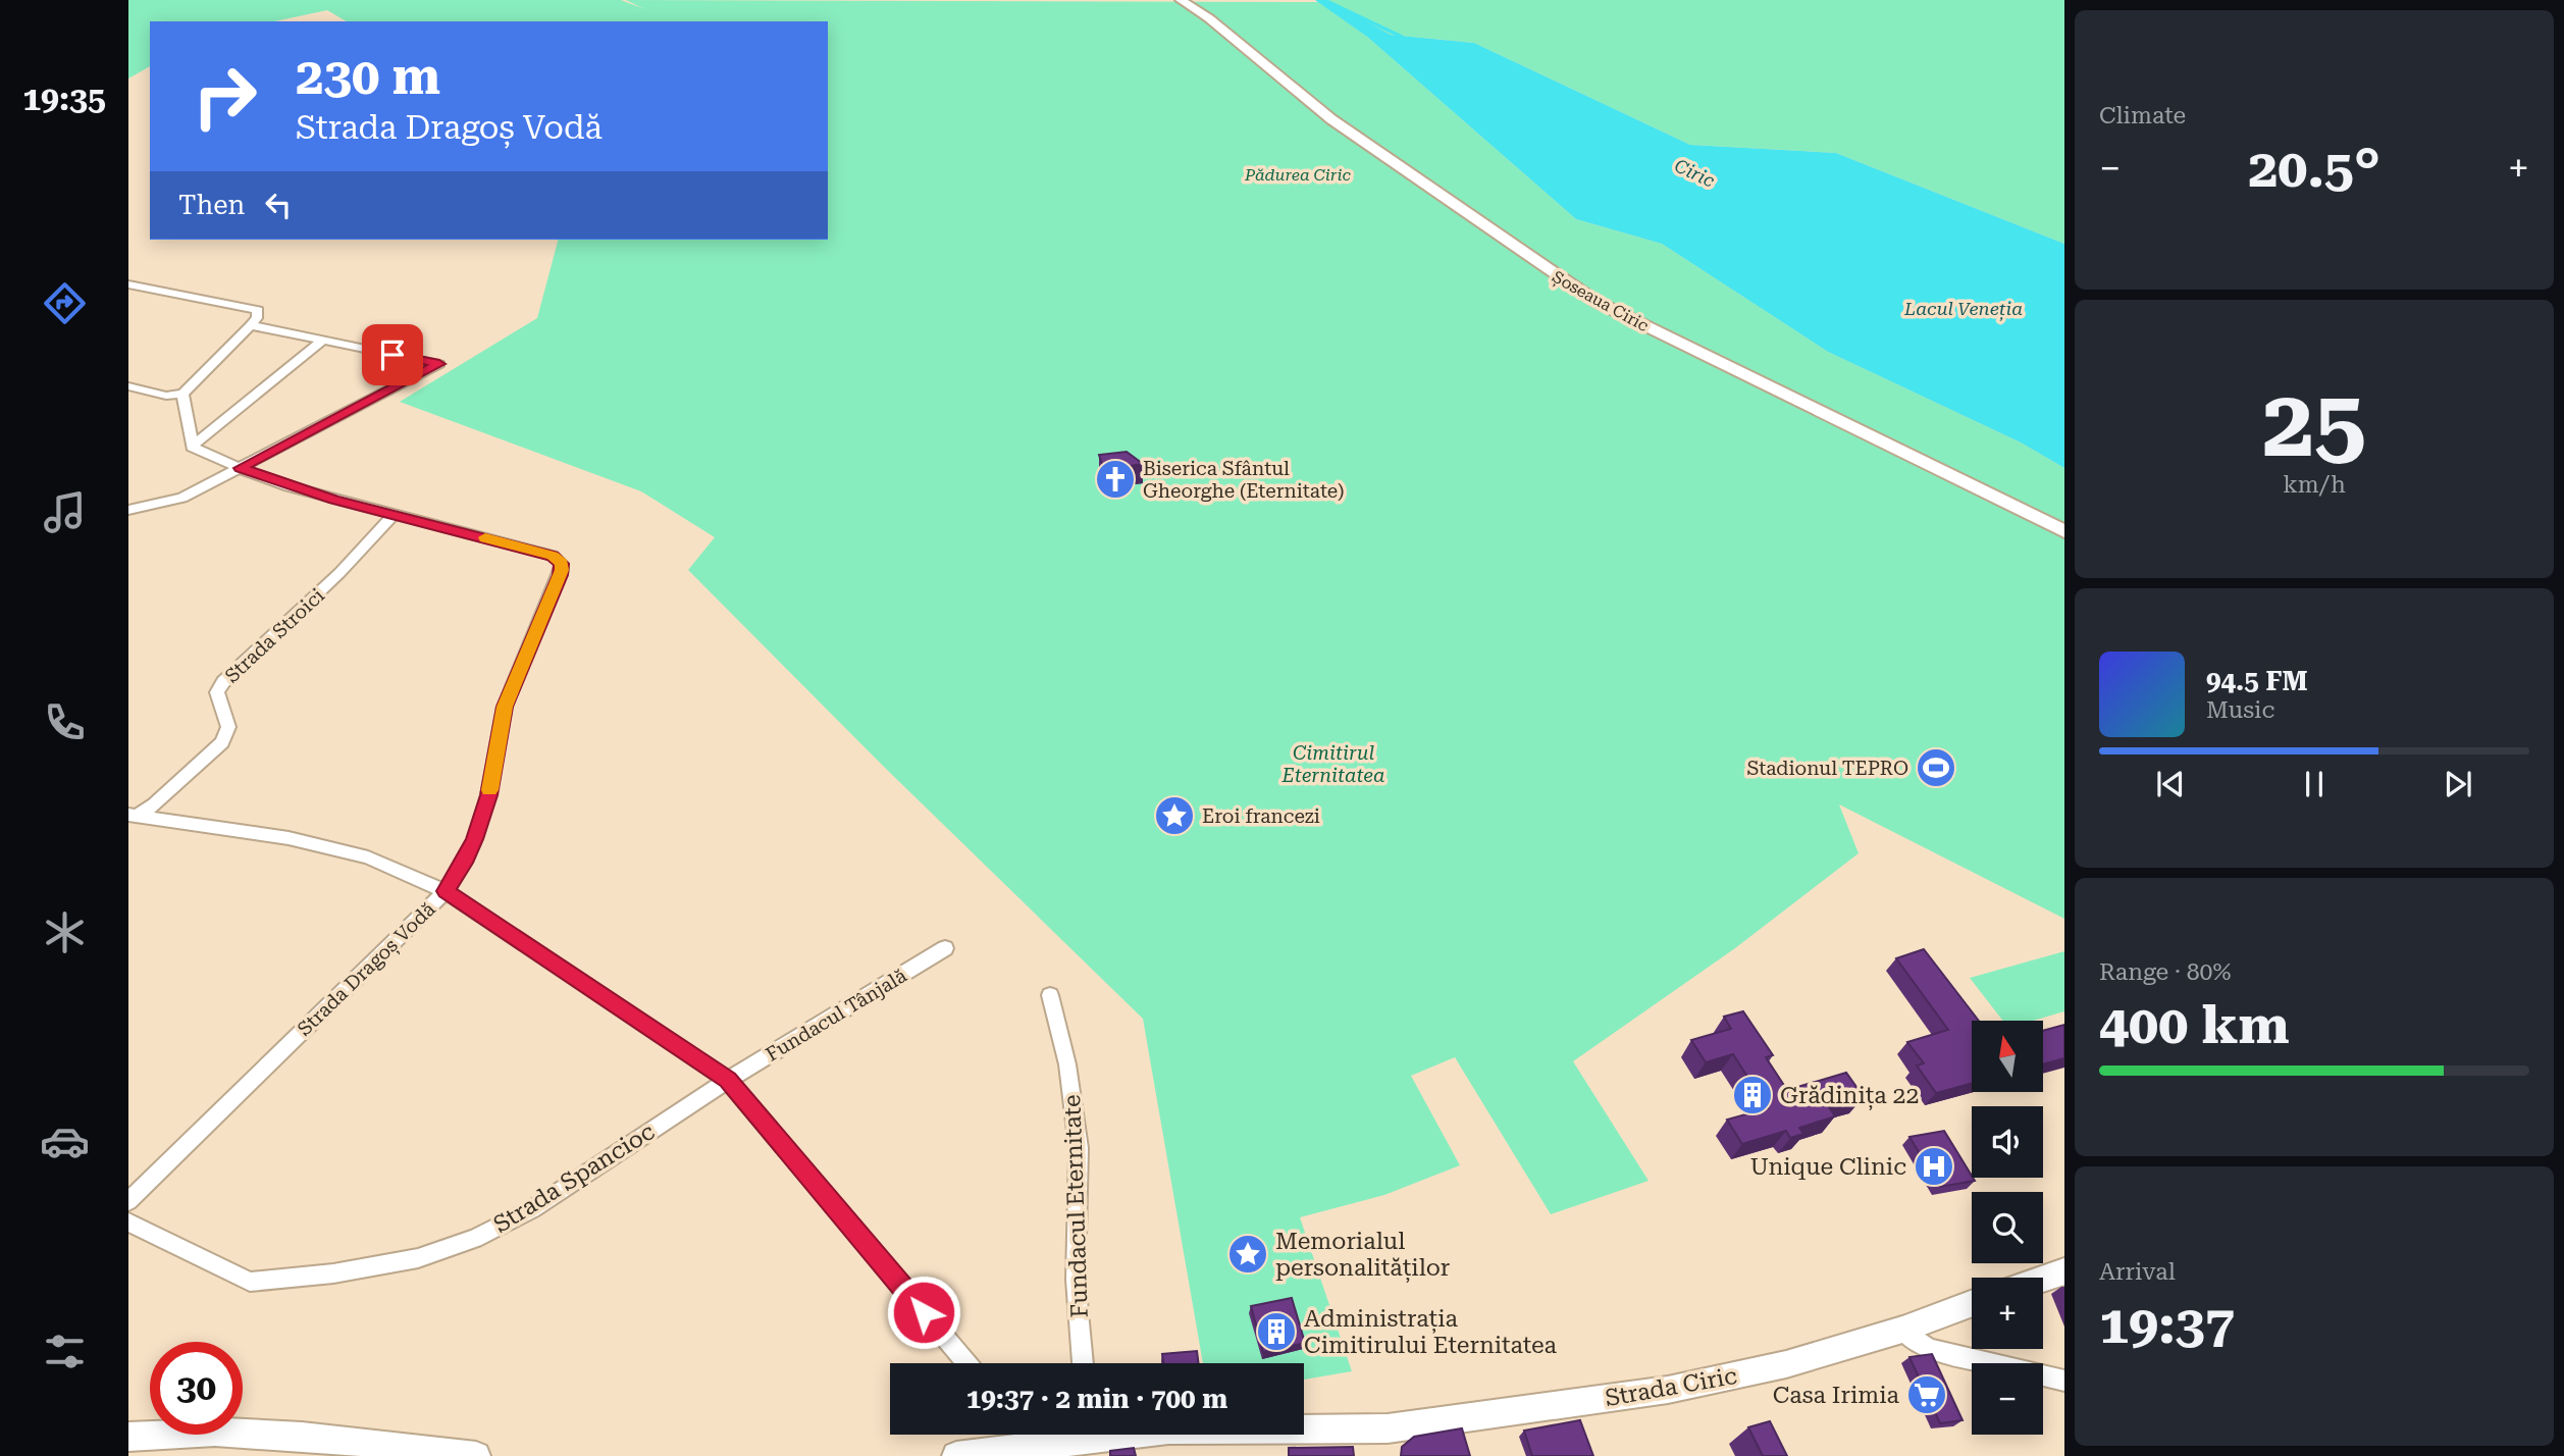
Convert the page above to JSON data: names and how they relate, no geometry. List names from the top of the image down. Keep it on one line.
{"streets":{"street":["Șoseaua Ciric","Strada Stroici","Strada Dragoș Vodă","Fundacul Tânjală","Strada Spancioc","Fundacul Eternitate","Strada Ciric"]},"crossings":[["Strada Stroici","Strada Dragoș Vodă"],["Fundacul Tânjală","Strada Spancioc"]],"water":["Ciric","Lacul Veneția"],"parks":["Pădurea Ciric","Cimitirul Eternitatea"],"places":{"church":["Biserica Sfântul Gheorghe (Eternitate)"],"sports":["Stadionul TEPRO"],"place":["Eroi francezi","Memorialul personalităților"],"building":["Grădinița 22","Administrația Cimitirului Eternitatea"],"hospital":["Unique Clinic"],"supermarket":["Casa Irimia"]},"north":"top","page":{"tabs":"19:35","tile":["Climate",["25","km/h"],["Range · 80%","400 km"],["Arrival","19:37"]],"turn":["230 m","Strada Dragoș Vodă"],"heat":["−","20.5°","+"],"then":"Then","song":["94.5 FM","Music"],"map_buttons":["+","−"],"limit":"30","trip":"19:37 · 2 min · 700 m"}}
